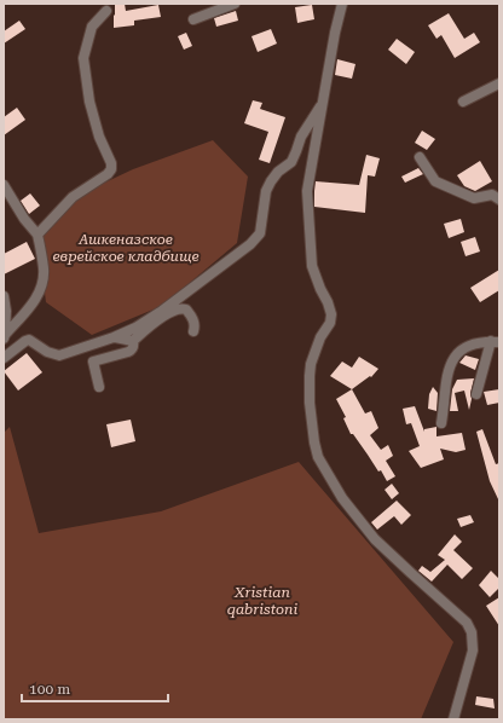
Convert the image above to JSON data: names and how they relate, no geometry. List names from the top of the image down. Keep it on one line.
{"parks":["Ашкеназское еврейское кладбище","Xristian qabristoni"],"scale_bar":"100 m"}
